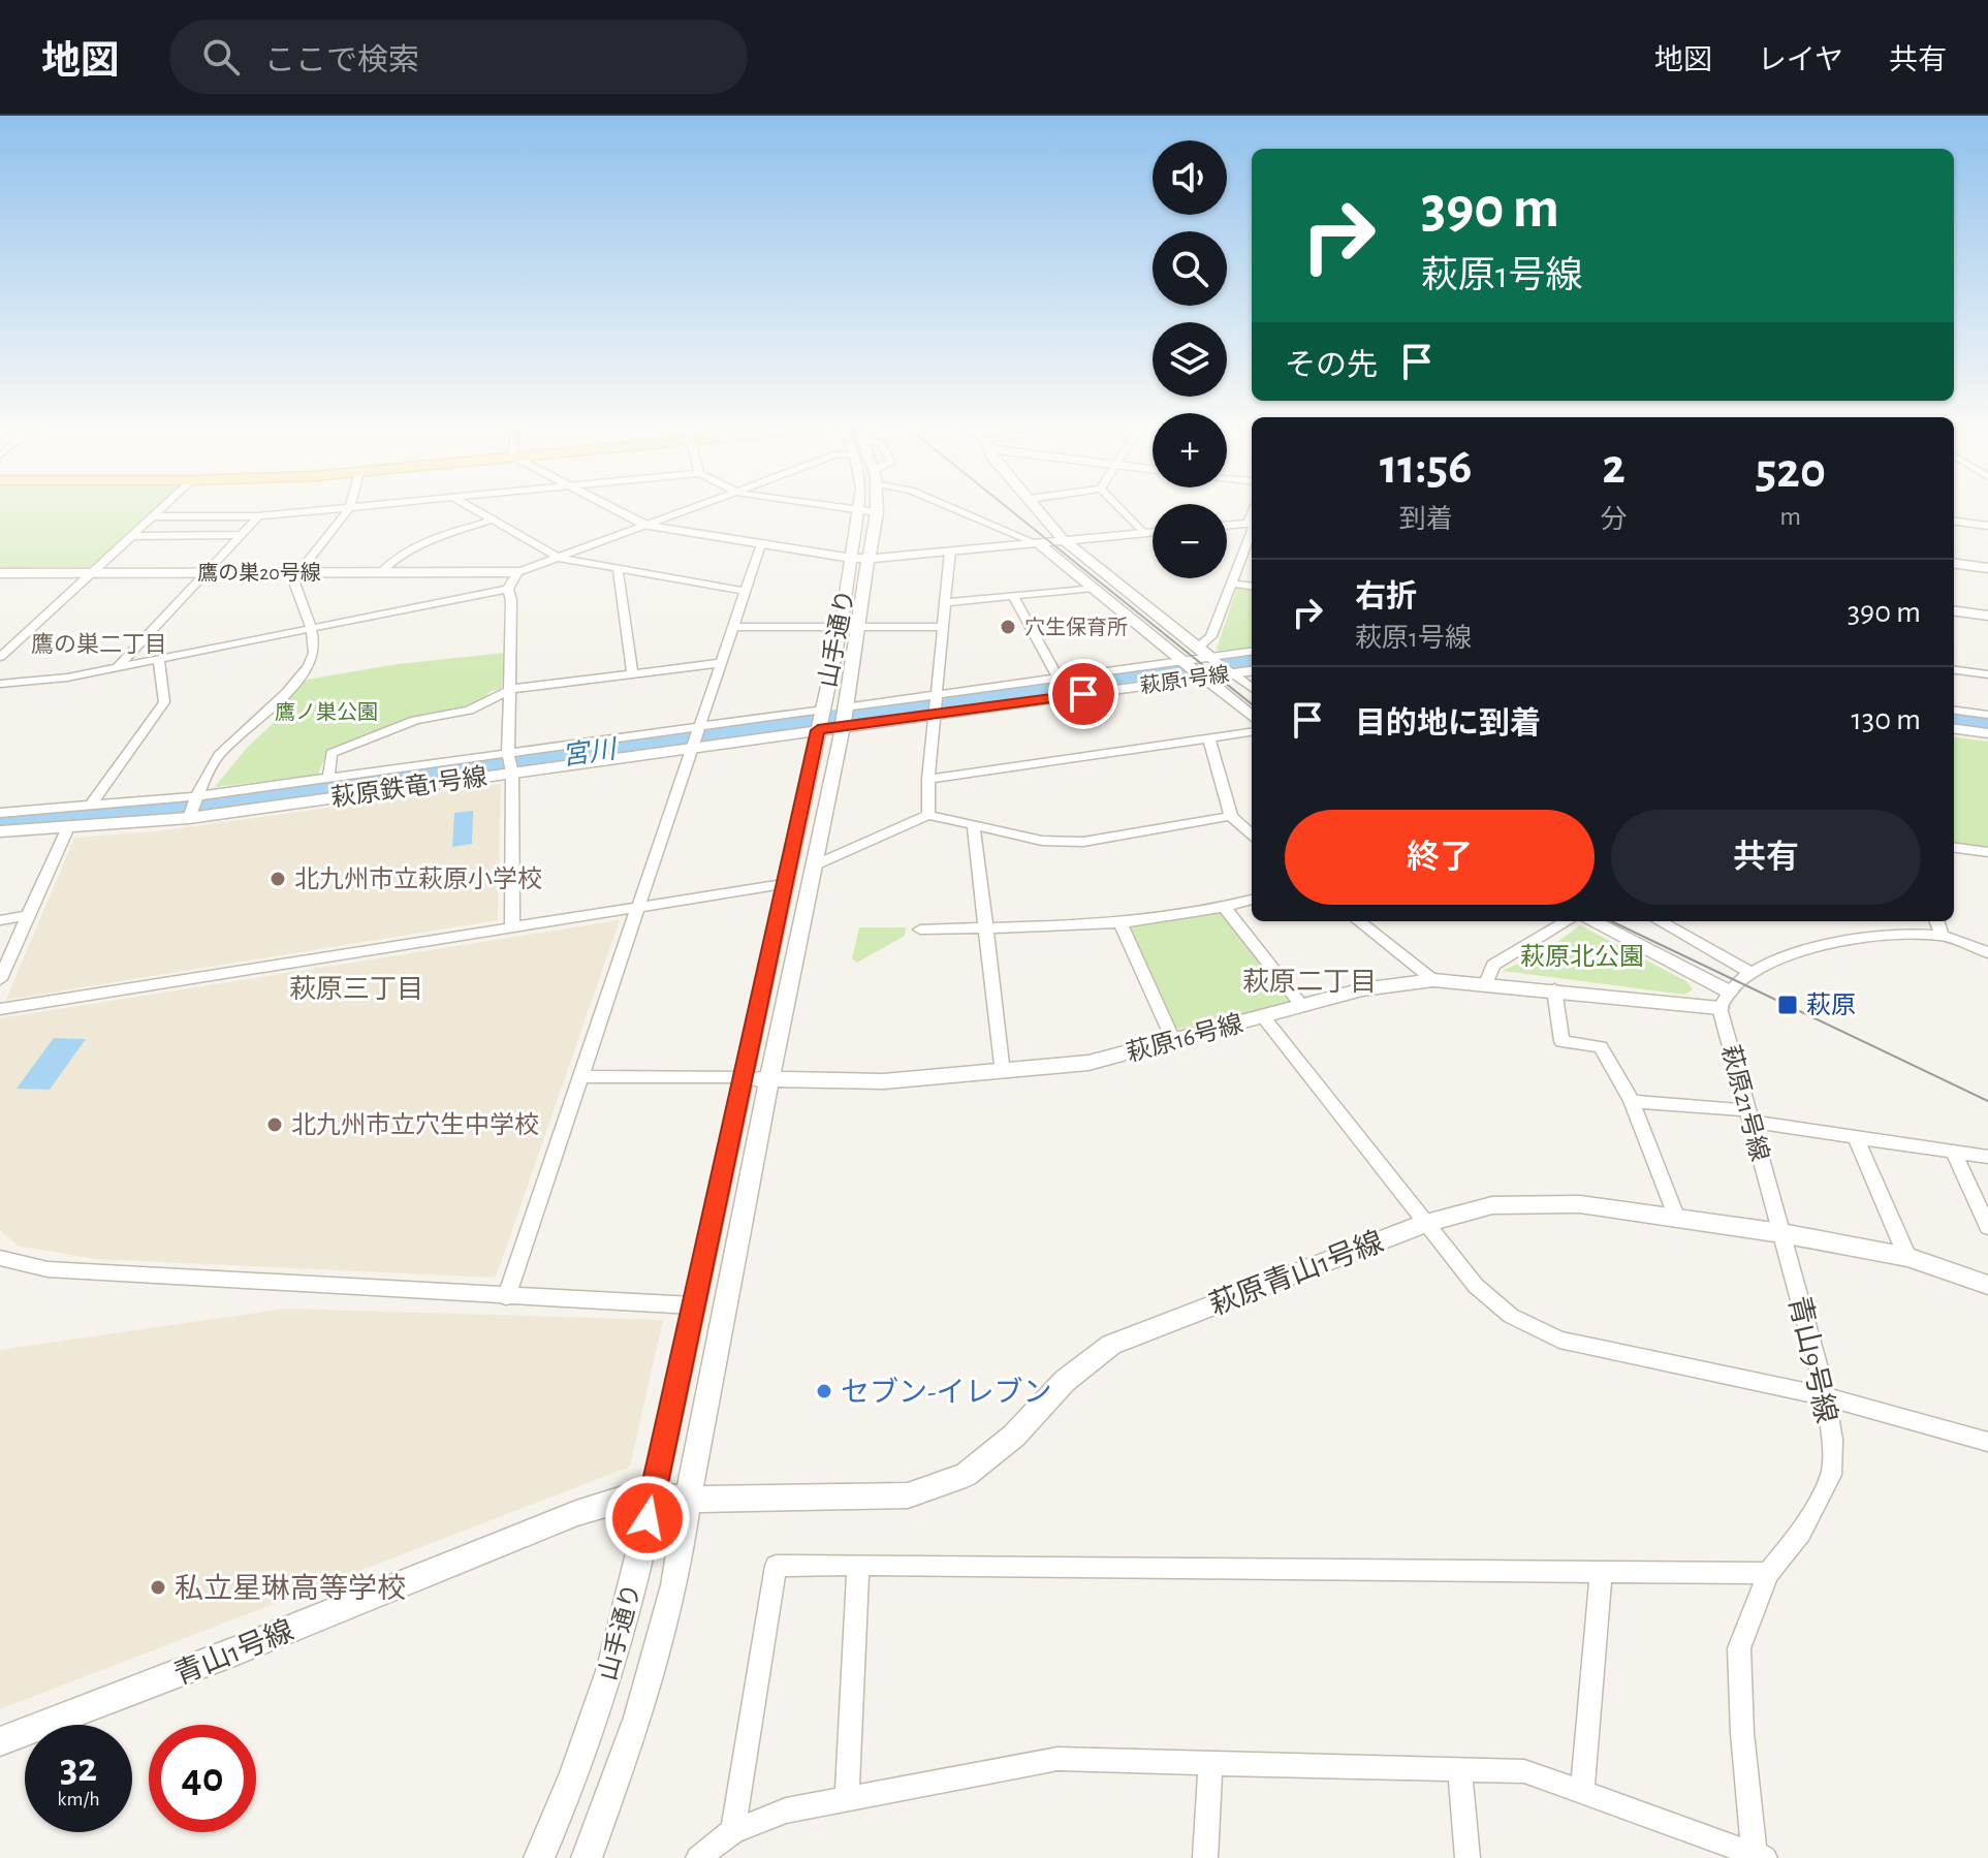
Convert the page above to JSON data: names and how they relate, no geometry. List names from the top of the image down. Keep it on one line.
{"streets":{"street":["鷹の巣20号線","山手通り","萩原1号線","萩原鉄竜1号線","萩原16号線","萩原21号線","萩原青山1号線","青山9号線","青山1号線"]},"crossings":[["山手通り","萩原1号線"],["山手通り","萩原鉄竜1号線"],["山手通り","萩原16号線"],["山手通り","萩原青山1号線"],["山手通り","青山1号線"],["萩原1号線","萩原鉄竜1号線"],["萩原16号線","萩原21号線"],["萩原21号線","萩原青山1号線"],["萩原21号線","青山9号線"],["萩原青山1号線","青山9号線"],["萩原青山1号線","青山1号線"]],"districts":["鷹の巣二丁目","萩原二丁目","萩原三丁目"],"water":["宮川"],"parks":["鷹ノ巣公園","萩原北公園"],"places":{"other":["穴生保育所","北九州市立萩原小学校","北九州市立穴生中学校","セブン-イレブン","私立星琳高等学校"],"transit":["萩原"]},"page":{"header":"地図","search":"ここで検索","nav":["地図","レイヤ","共有"],"map_buttons":["+","−"],"turn":["390 m","萩原1号線"],"then":"その先","eta":["11:56","到着","2","分","520","m"],"list":[{"name":"右折","note":"萩原1号線","value":"390 m"},{"name":"目的地に到着","value":"130 m"}],"buttons":["終了","共有"],"speed":"32 km/h","limit":"40"}}
